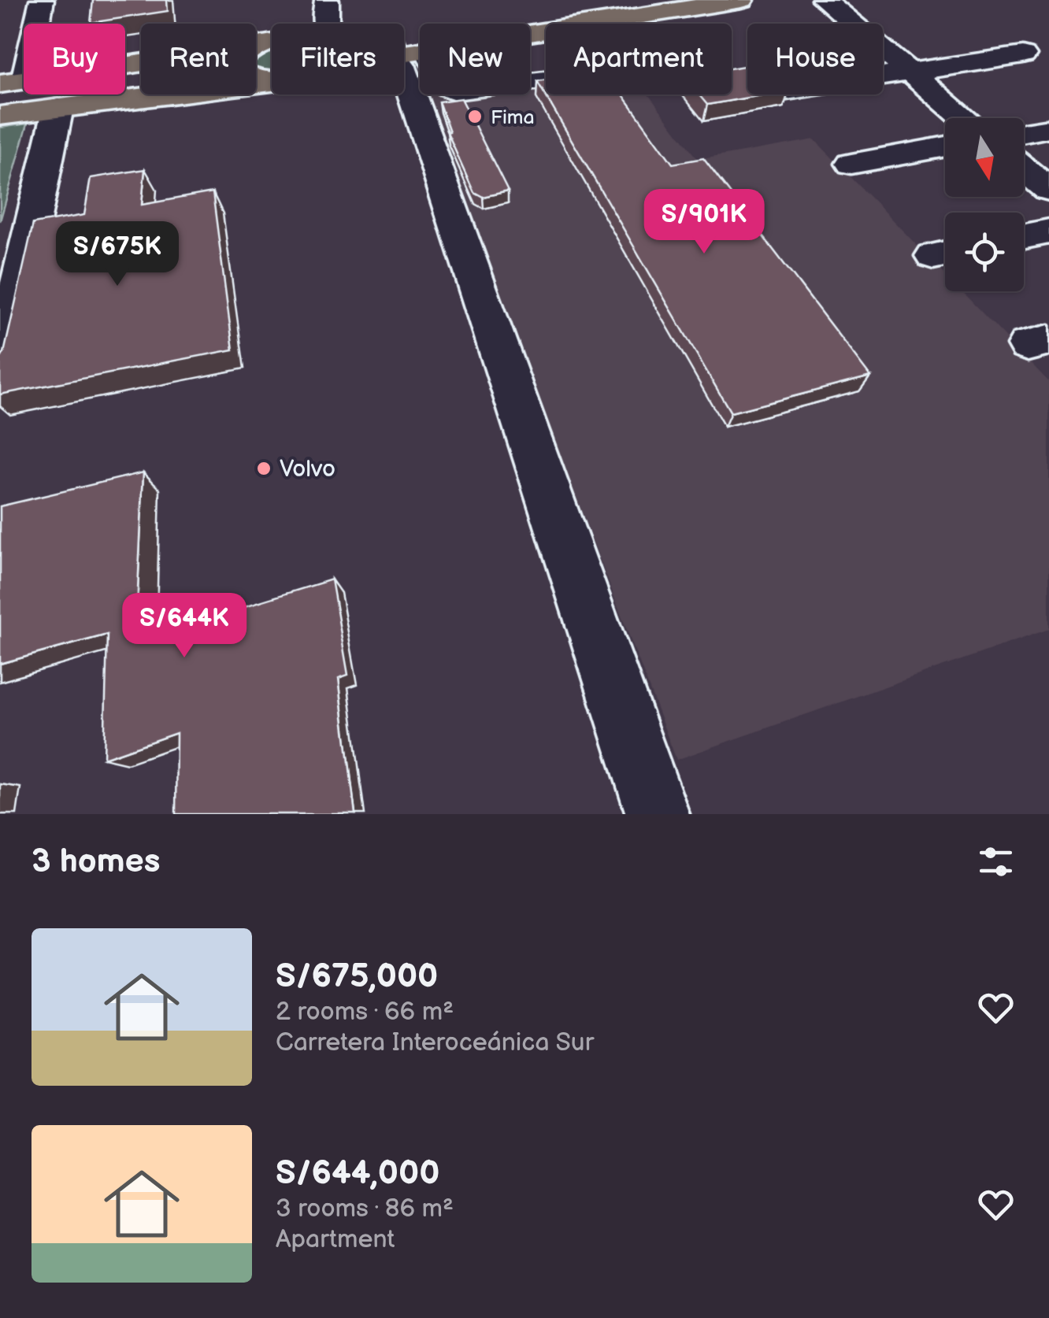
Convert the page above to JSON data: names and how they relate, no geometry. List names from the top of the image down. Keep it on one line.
{"places":["Fima","Volvo"],"north":"bottom","page":{"chip":["Buy","Rent","Filters","New","Apartment","House"],"price":["S/901K","S/675K","S/644K"],"heading":"3 homes","list":[{"name":"S/675,000","note":"2 rooms · 66 m² · Carretera Interoceánica Sur"},{"name":"S/644,000","note":"3 rooms · 86 m² · Apartment"}]}}
